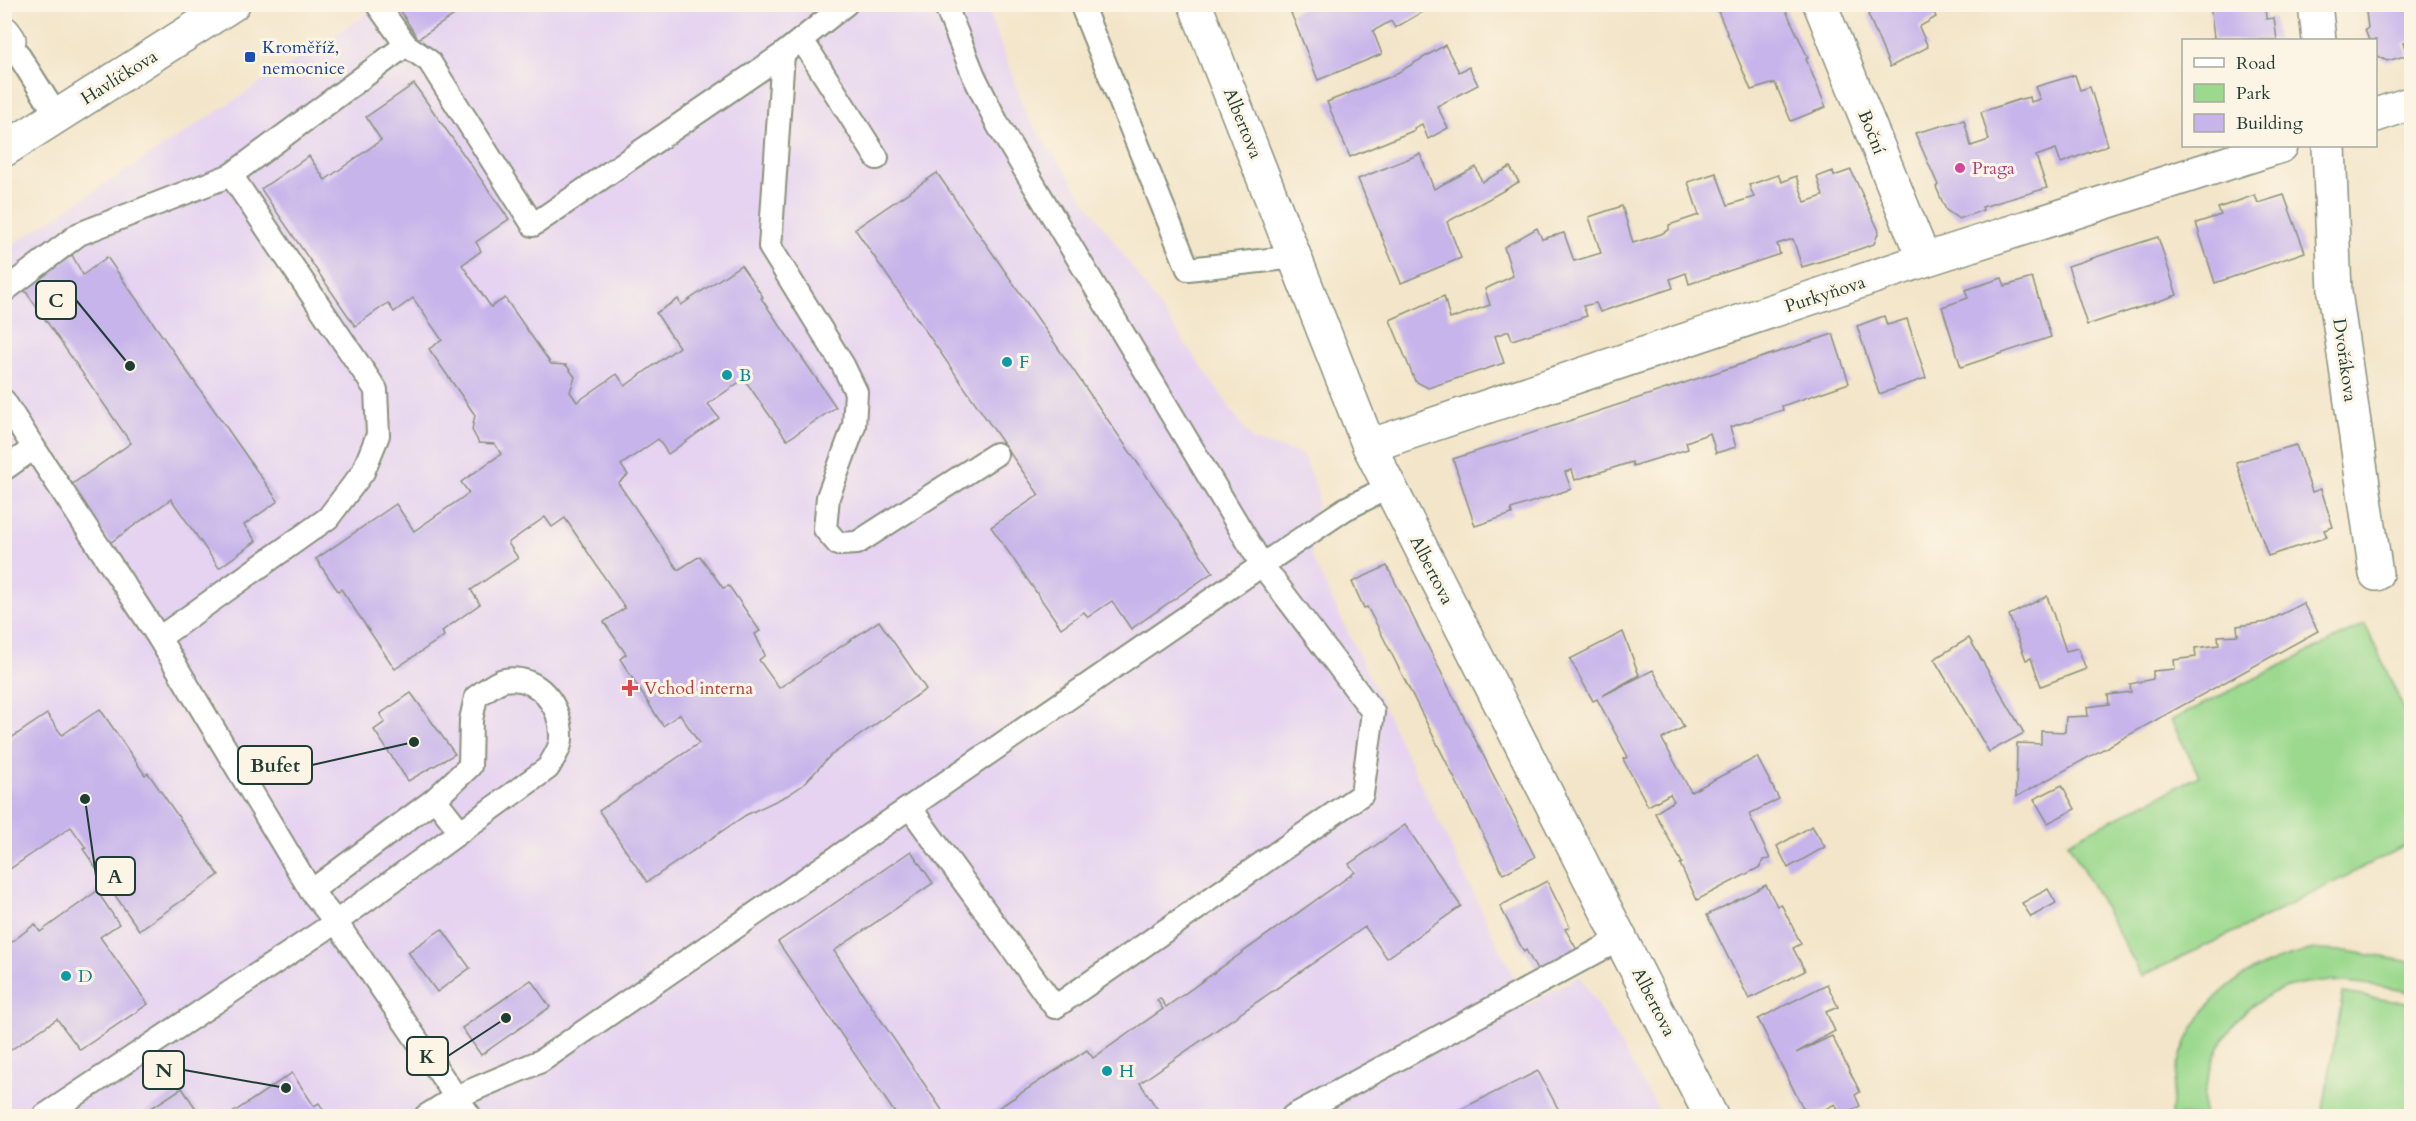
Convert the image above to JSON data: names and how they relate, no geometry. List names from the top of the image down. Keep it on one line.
{"streets":{"street":["Havlíčkova","Albertova","Boční","Purkyňova","Dvořákova"]},"crossings":[["Albertova","Purkyňova"],["Boční","Purkyňova"]],"places":{"transit":["Kroměříž, nemocnice"],"other":["Praga","F","C","B","Bufet","A","D","K","H","N"],"health":["Vchod interna"]},"legend":["Road","Park","Building"]}
